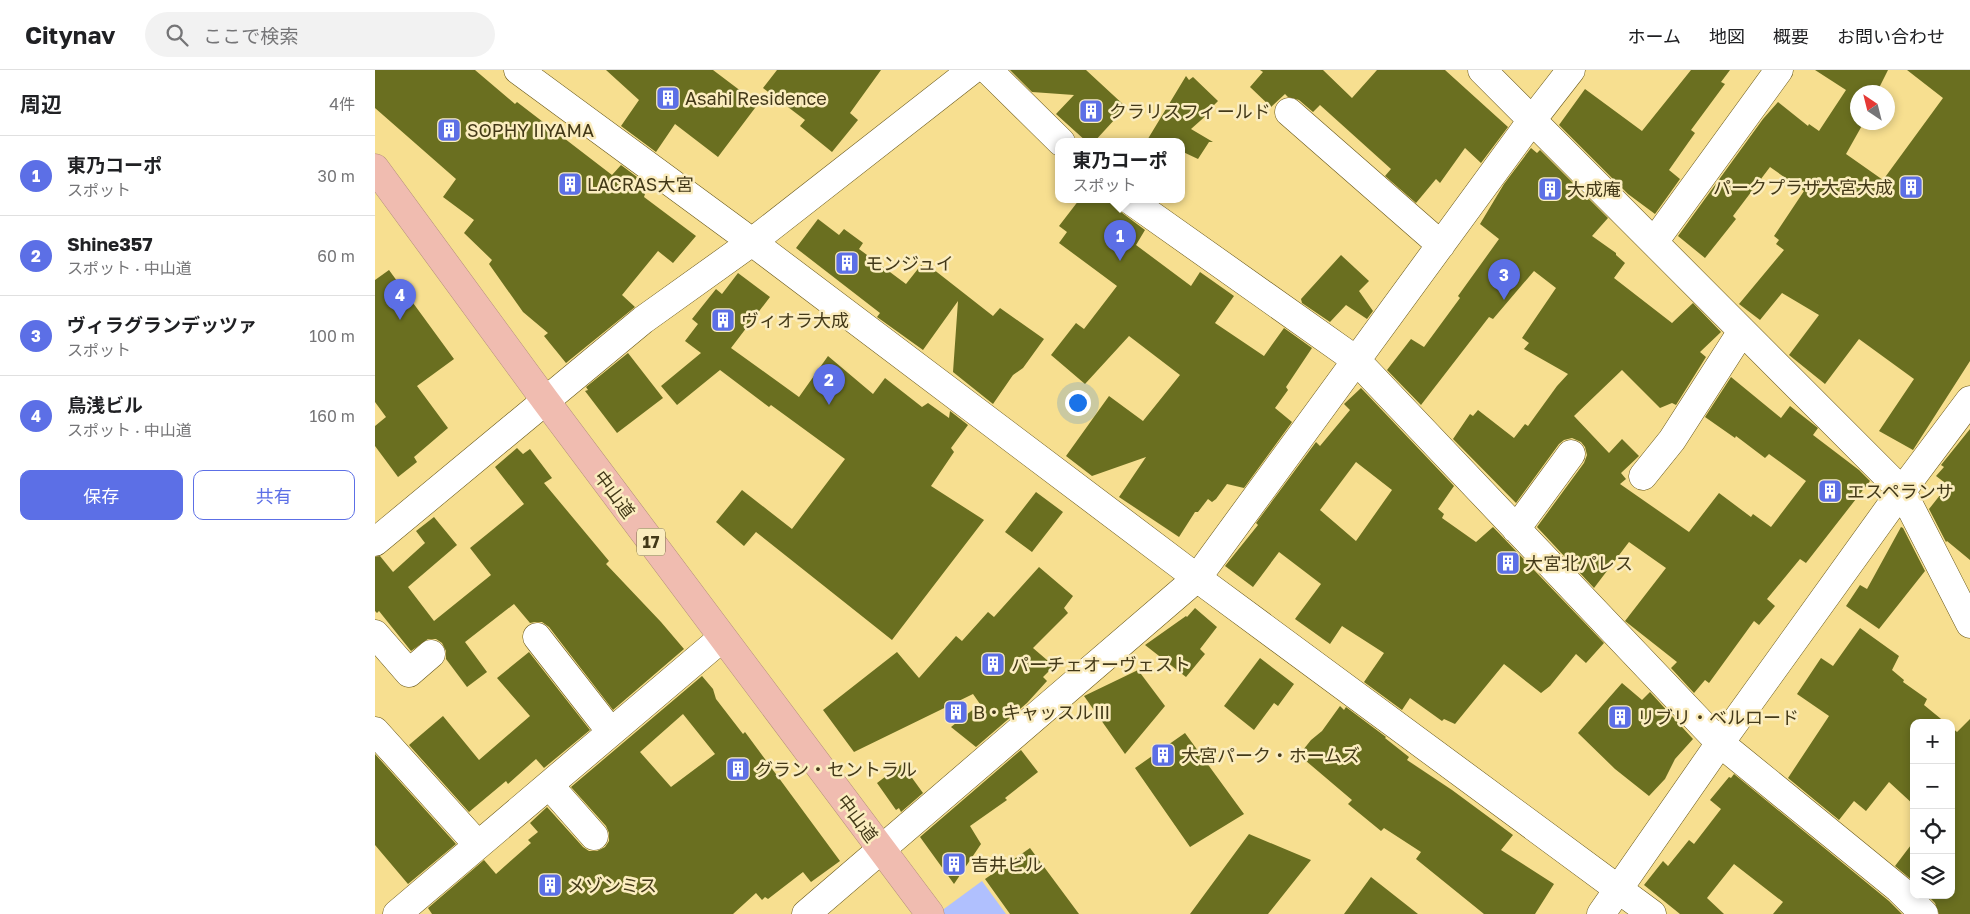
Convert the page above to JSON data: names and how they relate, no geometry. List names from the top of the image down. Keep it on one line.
{"streets":{"highway":["中山道","17"]},"places":{"building":["Asahi Residence","クラリスフィールド","SOPHY IIYAMA","LACRAS大宮","パークプラザ大宮大成","大成庵","モンジュイ","ヴィオラ大成","エスペランサ","大宮北パレス","パーチェオーヴェスト","B・キャッスルⅢ","リブリ・ベルロード","大宮パーク・ホームズ","グラン・セントラル","吉井ビル","メゾンミス"]},"north":"top left","page":{"header":"Citynav","search":"ここで検索","nav":["ホーム","地図","概要","お問い合わせ"],"heading":["周辺","4件"],"list":[{"mark":"1","name":"東乃コーポ","note":"スポット","value":"30 m"},{"mark":"2","name":"Shine357","note":"スポット · 中山道","value":"60 m"},{"mark":"3","name":"ヴィラグランデッツァ","note":"スポット","value":"100 m"},{"mark":"4","name":"鳥浅ビル","note":"スポット · 中山道","value":"160 m"}],"popup":["東乃コーポ","スポット"],"pins":["1","3","4","2"],"buttons":["保存","共有"],"map_buttons":["+","−"]}}
